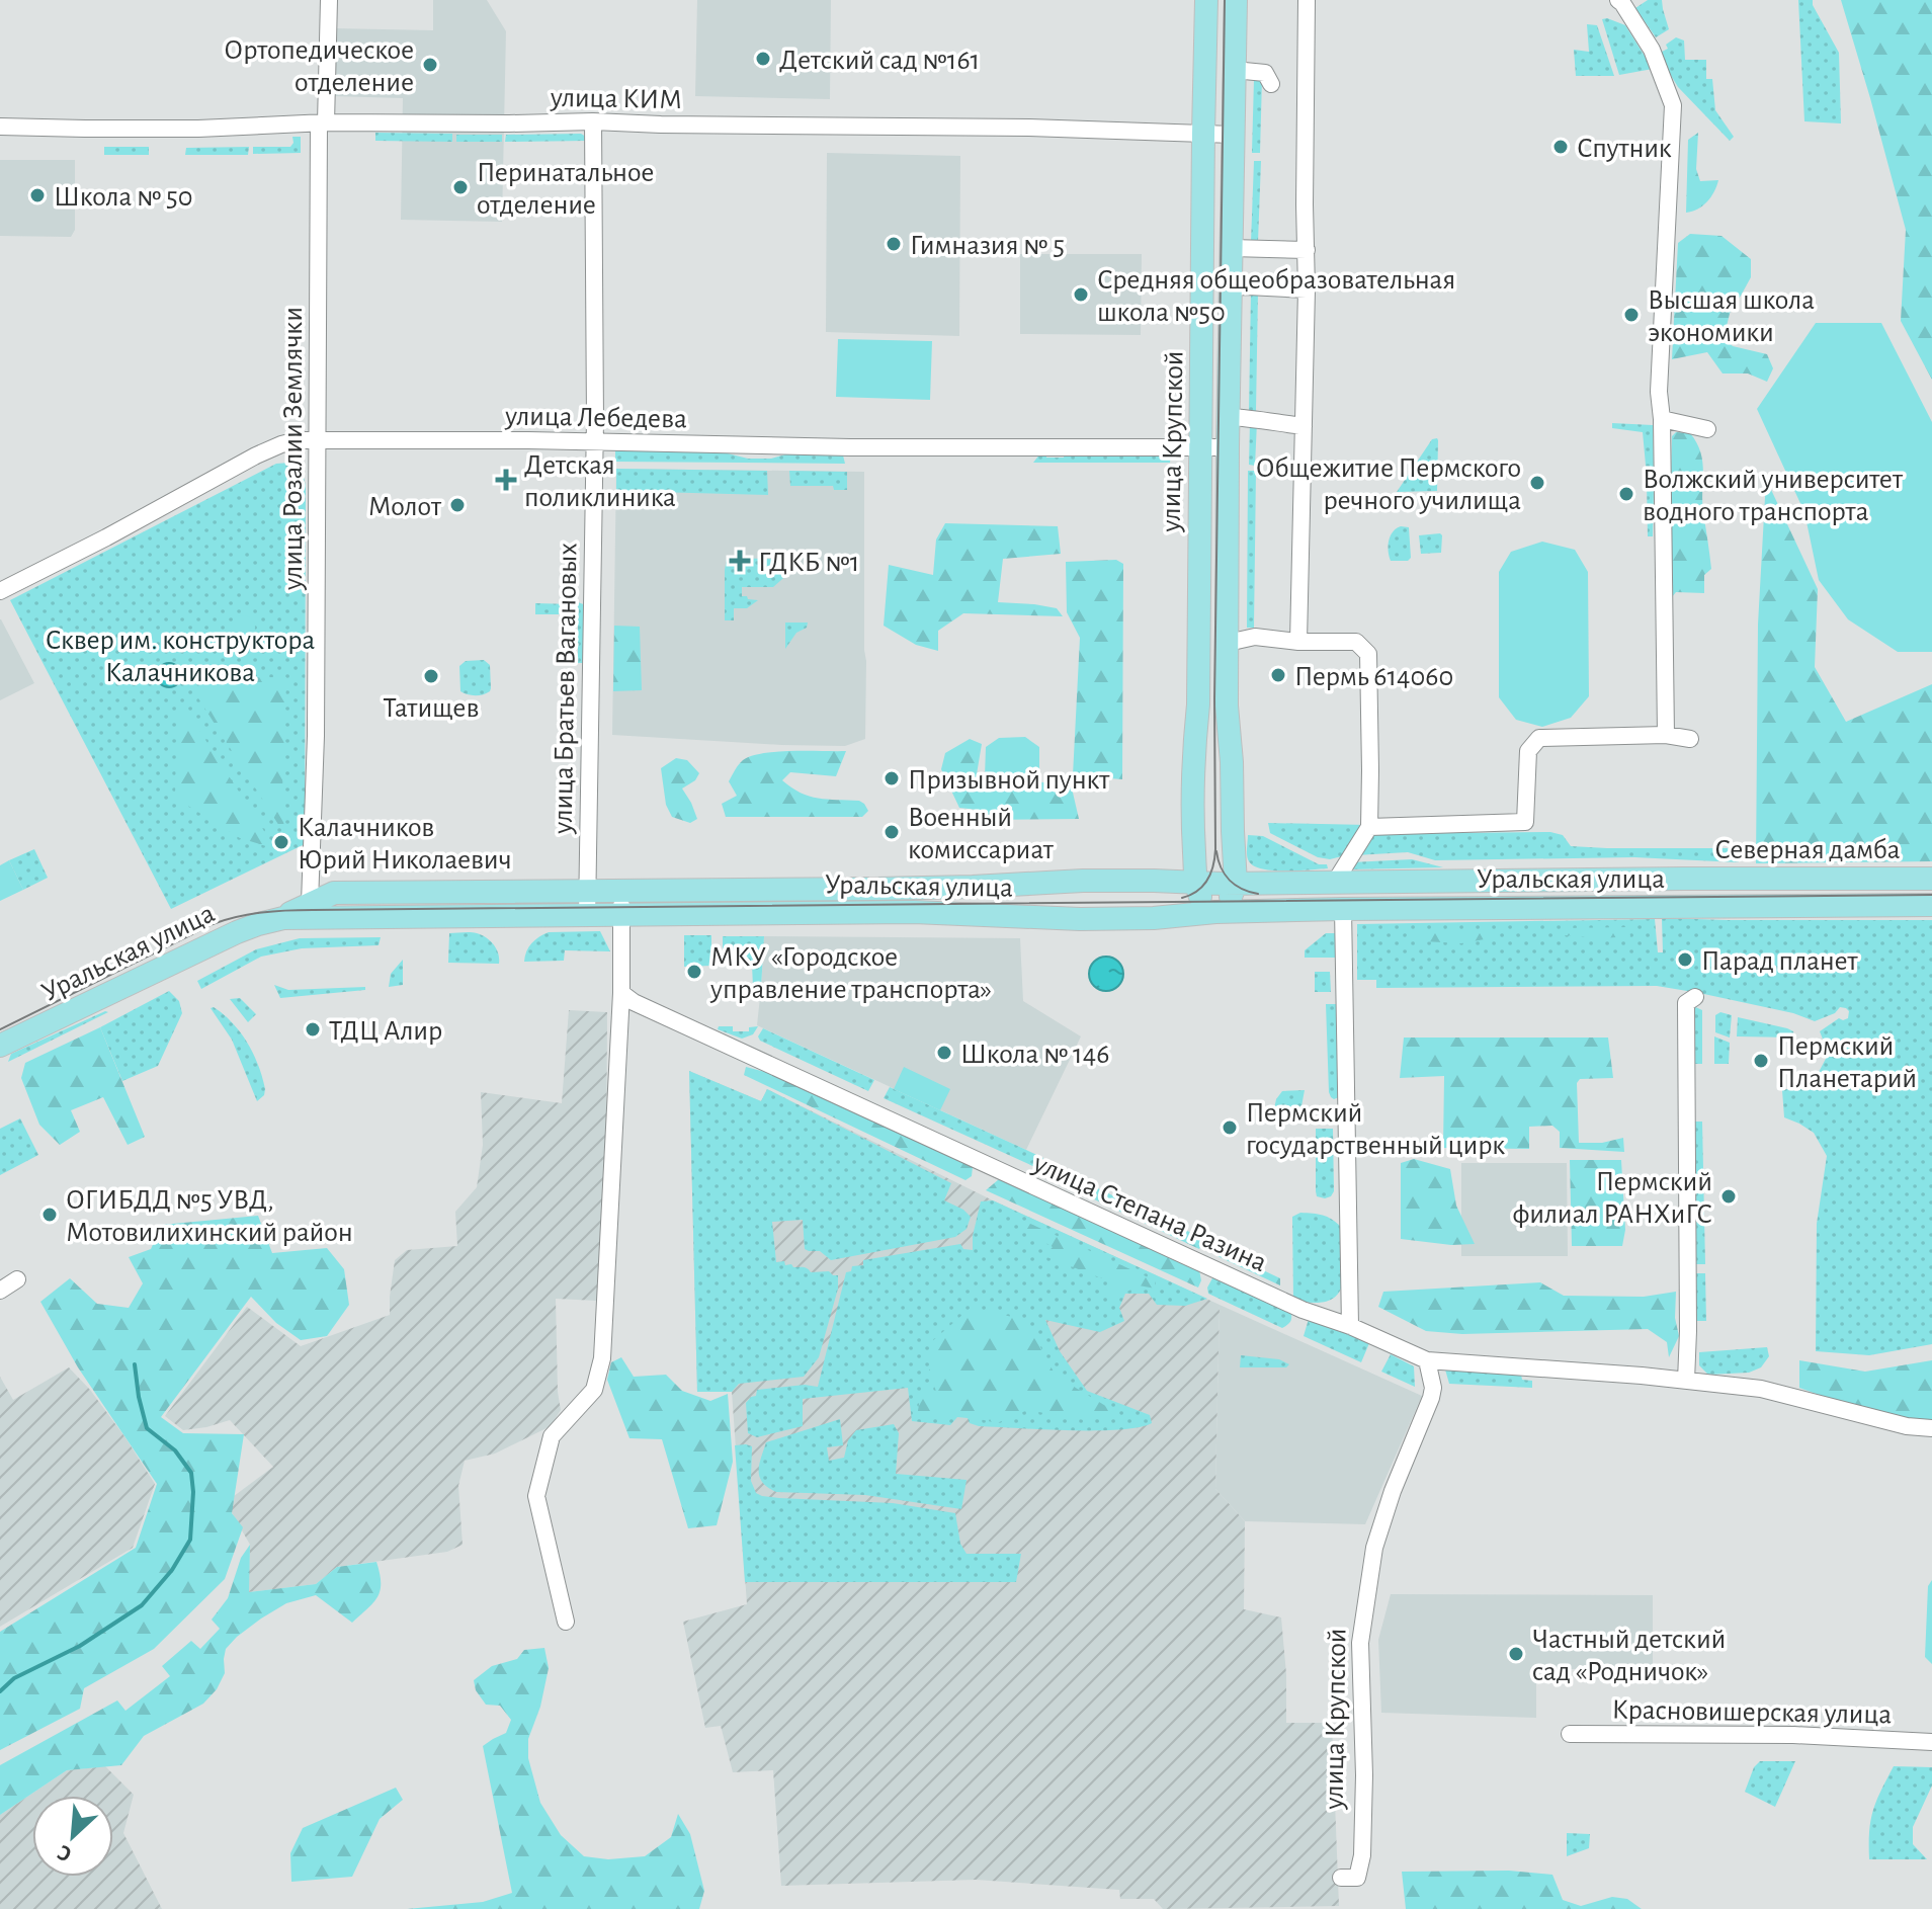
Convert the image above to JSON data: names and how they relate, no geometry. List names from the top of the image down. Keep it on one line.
{"streets":{"main road":["улица Крупской","Северная дамба","Уральская улица"],"street":["улица КИМ","улица Лебедева","улица Розалии Землячки","улица Братьев Вагановых","улица Степана Разина","Красновишерская улица"]},"crossings":[["улица КИМ","улица Крупской"],["улица КИМ","улица Розалии Землячки"],["улица КИМ","улица Братьев Вагановых"],["улица Лебедева","улица Крупской"],["улица Лебедева","улица Розалии Землячки"],["улица Лебедева","улица Братьев Вагановых"],["улица Крупской","Уральская улица"],["улица Крупской","улица Степана Разина"],["улица Розалии Землячки","Уральская улица"],["улица Братьев Вагановых","Уральская улица"],["Северная дамба","Уральская улица"]],"parks":["Сквер им. конструктора Калачникова"],"places":{"other":["Детский сад №161","Ортопедическое отделение","Спутник","Перинатальное отделение","Школа № 50","Гимназия № 5","Средняя общеобразовательная школа №50","Высшая школа экономики","Общежитие Пермского речного училища","Волжский университет водного транспорта","Молот","Пермь 614060","Татищев","Призывной пункт","Военный комиссариат","Калачников Юрий Николаевич","Парад планет","МКУ «Городское управление транспорта»","ТДЦ Алир","Школа № 146","Пермский Планетарий","Пермский государственный цирк","Пермский филиал РАНХиГС","ОГИБДД №5 УВД, Мотовилихинский район","Частный детский сад «Родничок»"],"health":["Детская поликлиника","ГДКБ №1"]},"north":"bottom left"}
